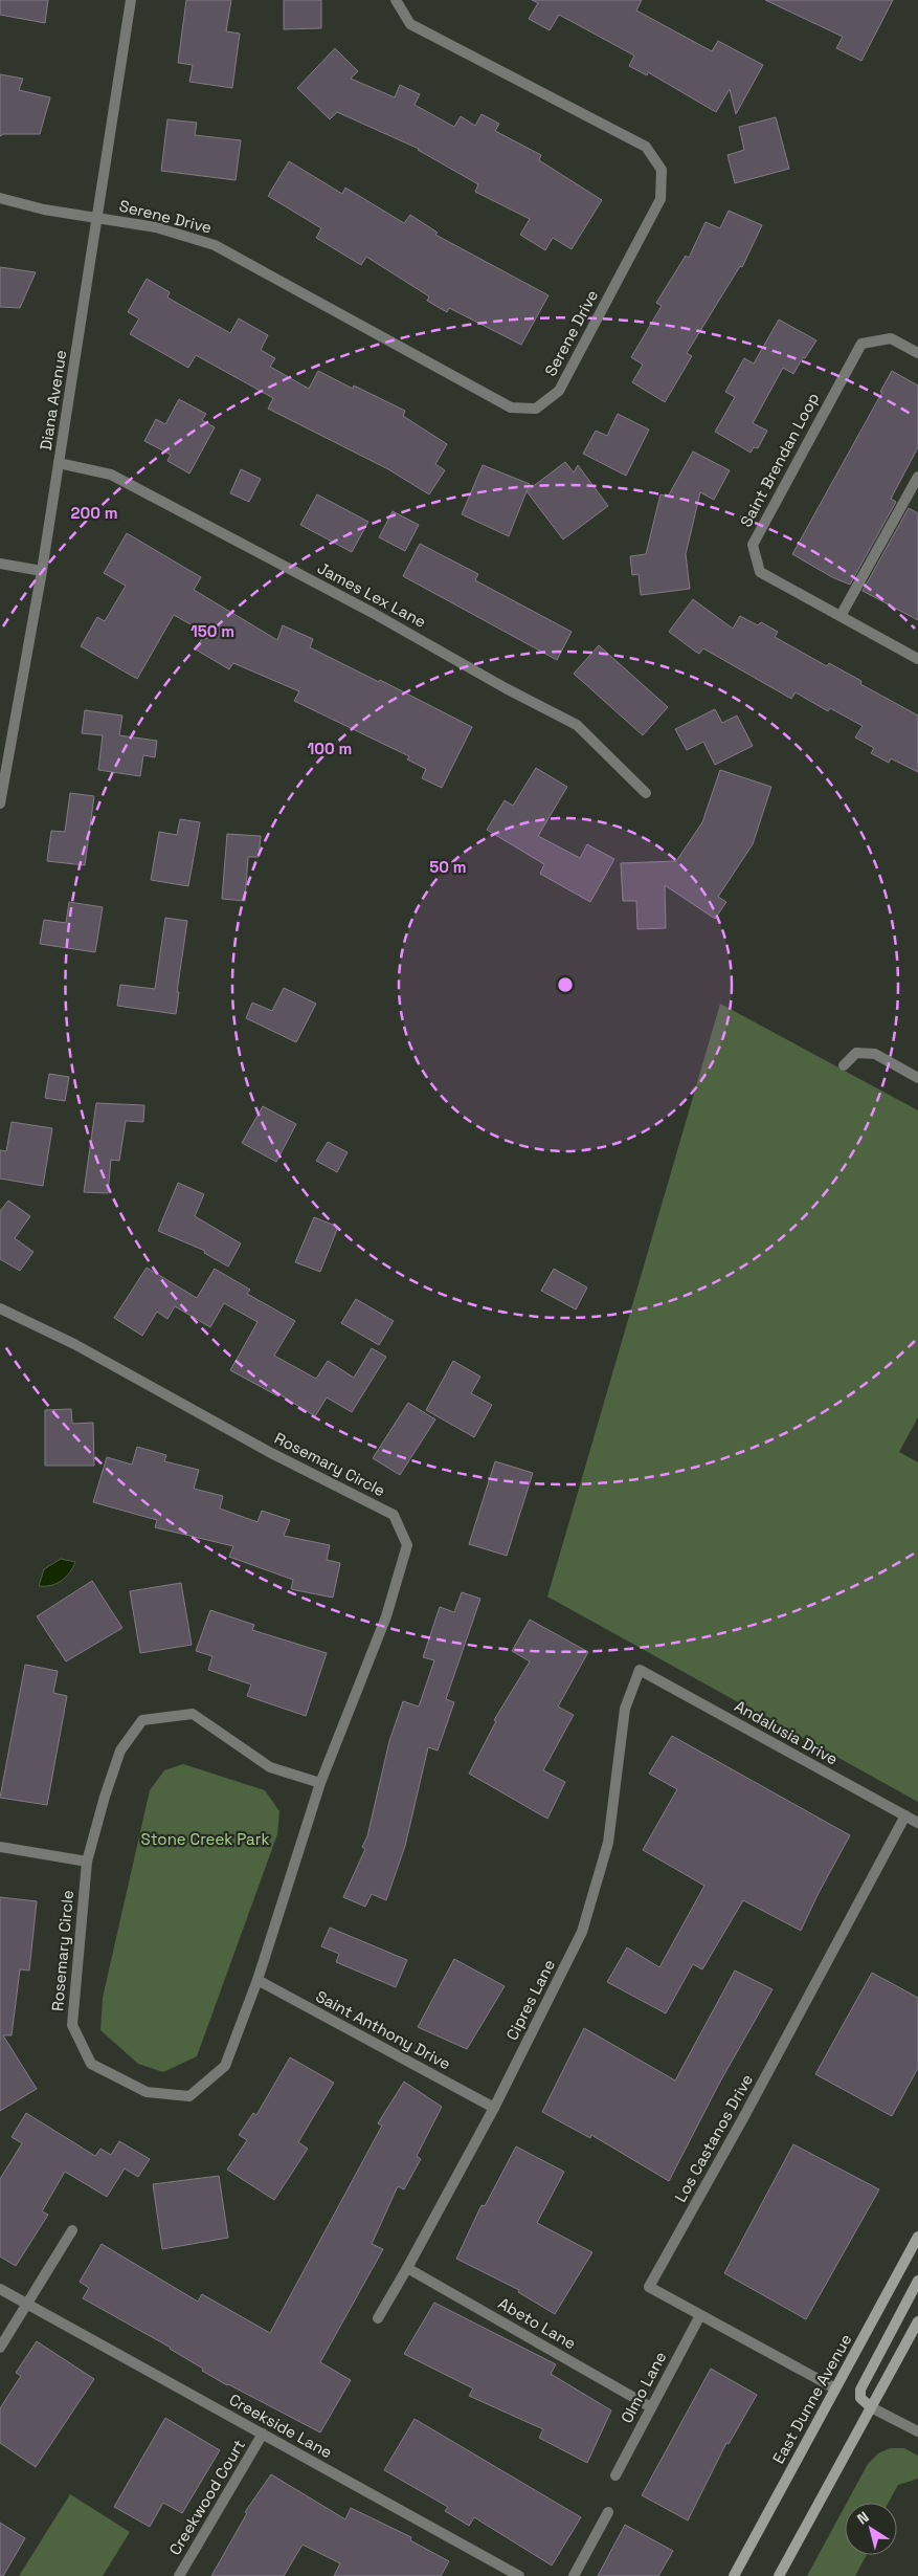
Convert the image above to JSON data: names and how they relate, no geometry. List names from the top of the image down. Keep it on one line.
{"streets":{"main road":["East Dunne Avenue"],"street":["Serene Drive","Diana Avenue","Saint Brendan Loop","James Lex Lane","Rosemary Circle","Andalusia Drive","Cipres Lane","Saint Anthony Drive","Los Castanos Drive","Abeto Lane","Olmo Lane","Creekside Lane","Creekwood Court"]},"crossings":[["Serene Drive","Diana Avenue"],["Diana Avenue","James Lex Lane"],["Rosemary Circle","Saint Anthony Drive"],["Andalusia Drive","Cipres Lane"],["Andalusia Drive","Los Castanos Drive"],["Cipres Lane","Saint Anthony Drive"],["Cipres Lane","Abeto Lane"],["Los Castanos Drive","Olmo Lane"],["Los Castanos Drive","East Dunne Avenue"],["Abeto Lane","Olmo Lane"],["Creekside Lane","Creekwood Court"]],"parks":["Stone Creek Park"],"north":"top left","rings":["200 m","150 m","100 m","50 m"]}
